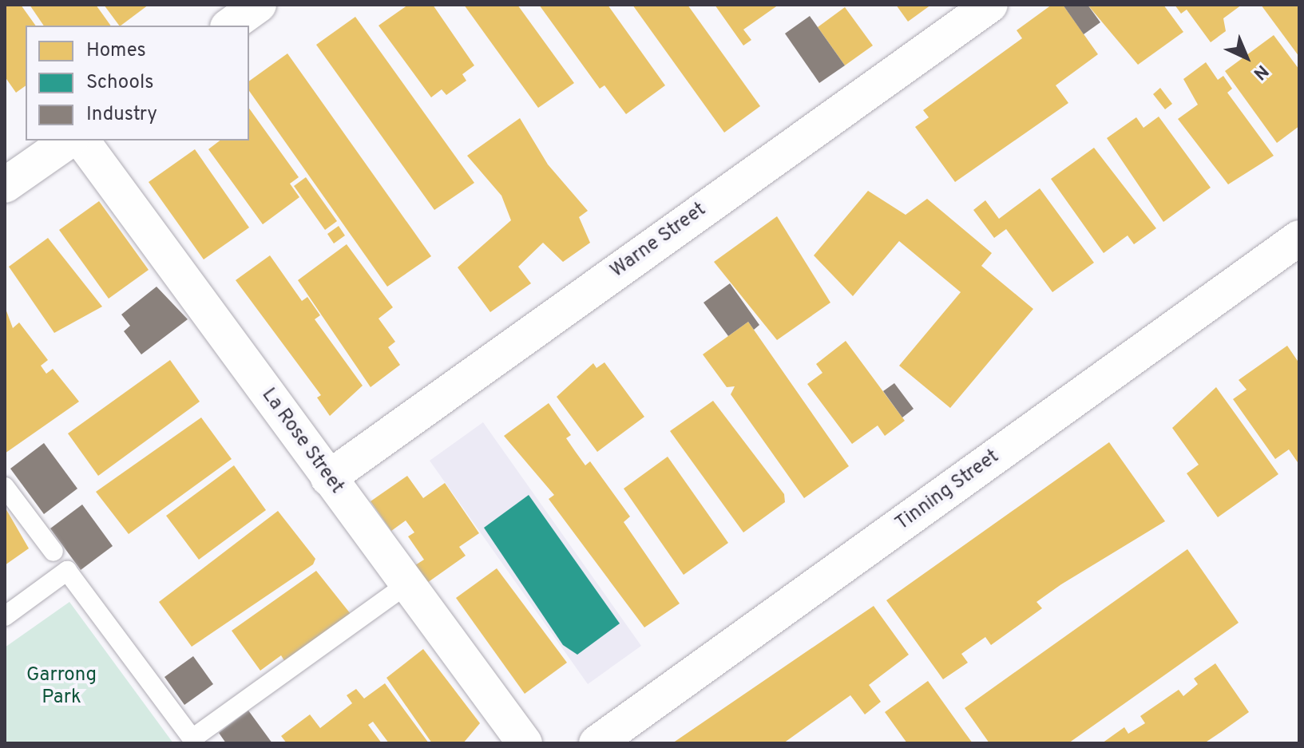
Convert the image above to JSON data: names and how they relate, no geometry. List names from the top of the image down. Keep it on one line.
{"streets":{"street":["Warne Street","La Rose Street","Tinning Street"]},"crossings":[["Warne Street","La Rose Street"]],"parks":["Garrong Park"],"legend":["Homes","Schools","Industry"],"north":"bottom right"}
